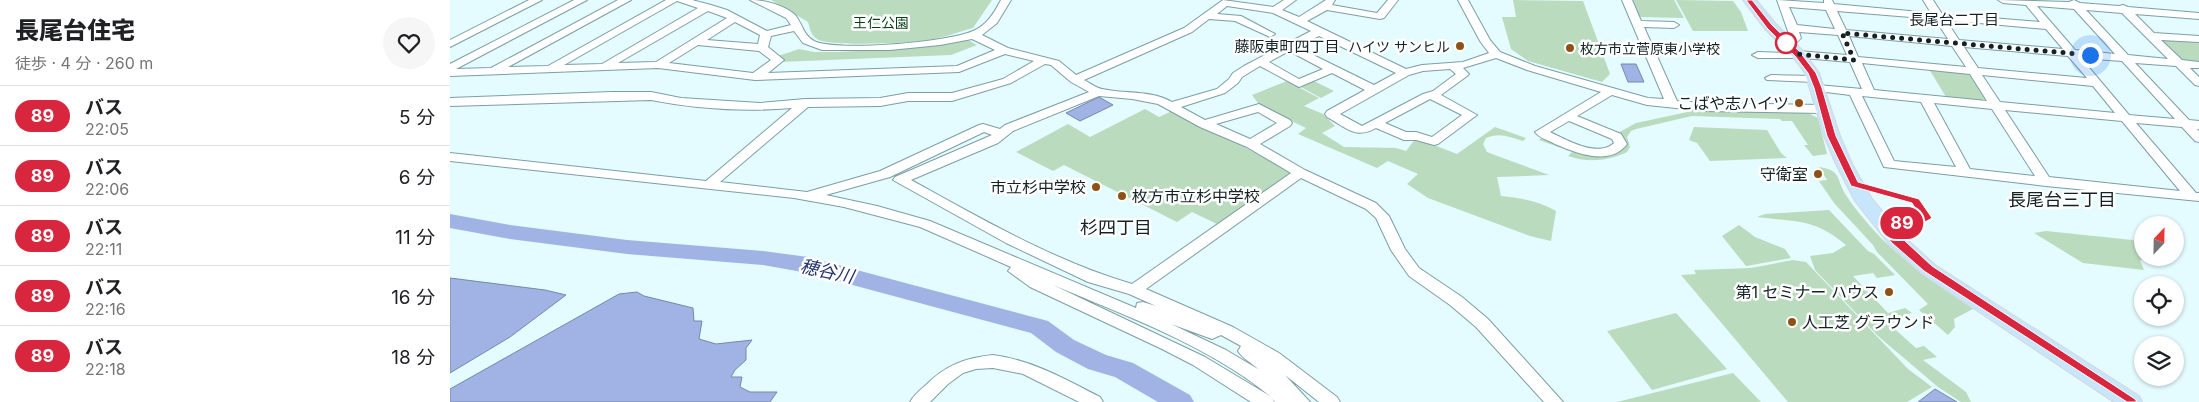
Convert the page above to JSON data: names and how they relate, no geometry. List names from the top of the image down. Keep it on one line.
{"districts":["長尾台二丁目","藤阪東町四丁目","長尾台三丁目","杉四丁目"],"water":["穂谷川"],"parks":["王仁公園"],"places":["ハイツ サンヒル","枚方市立菅原東小学校","こばや志ハイツ","守衛室","市立杉中学校","枚方市立杉中学校","第1 セミナー ハウス","人工芝 グラウンド"],"lines":["bus line 89"],"north":"top","page":{"heading":["長尾台住宅","徒歩 · 4 分 · 260 m"],"on_map":"89","list":[{"mark":"89","name":"バス","note":"22:05","value":"5 分"},{"mark":"89","name":"バス","note":"22:06","value":"6 分"},{"mark":"89","name":"バス","note":"22:11","value":"11 分"},{"mark":"89","name":"バス","note":"22:16","value":"16 分"},{"mark":"89","name":"バス","note":"22:18","value":"18 分"}]}}
